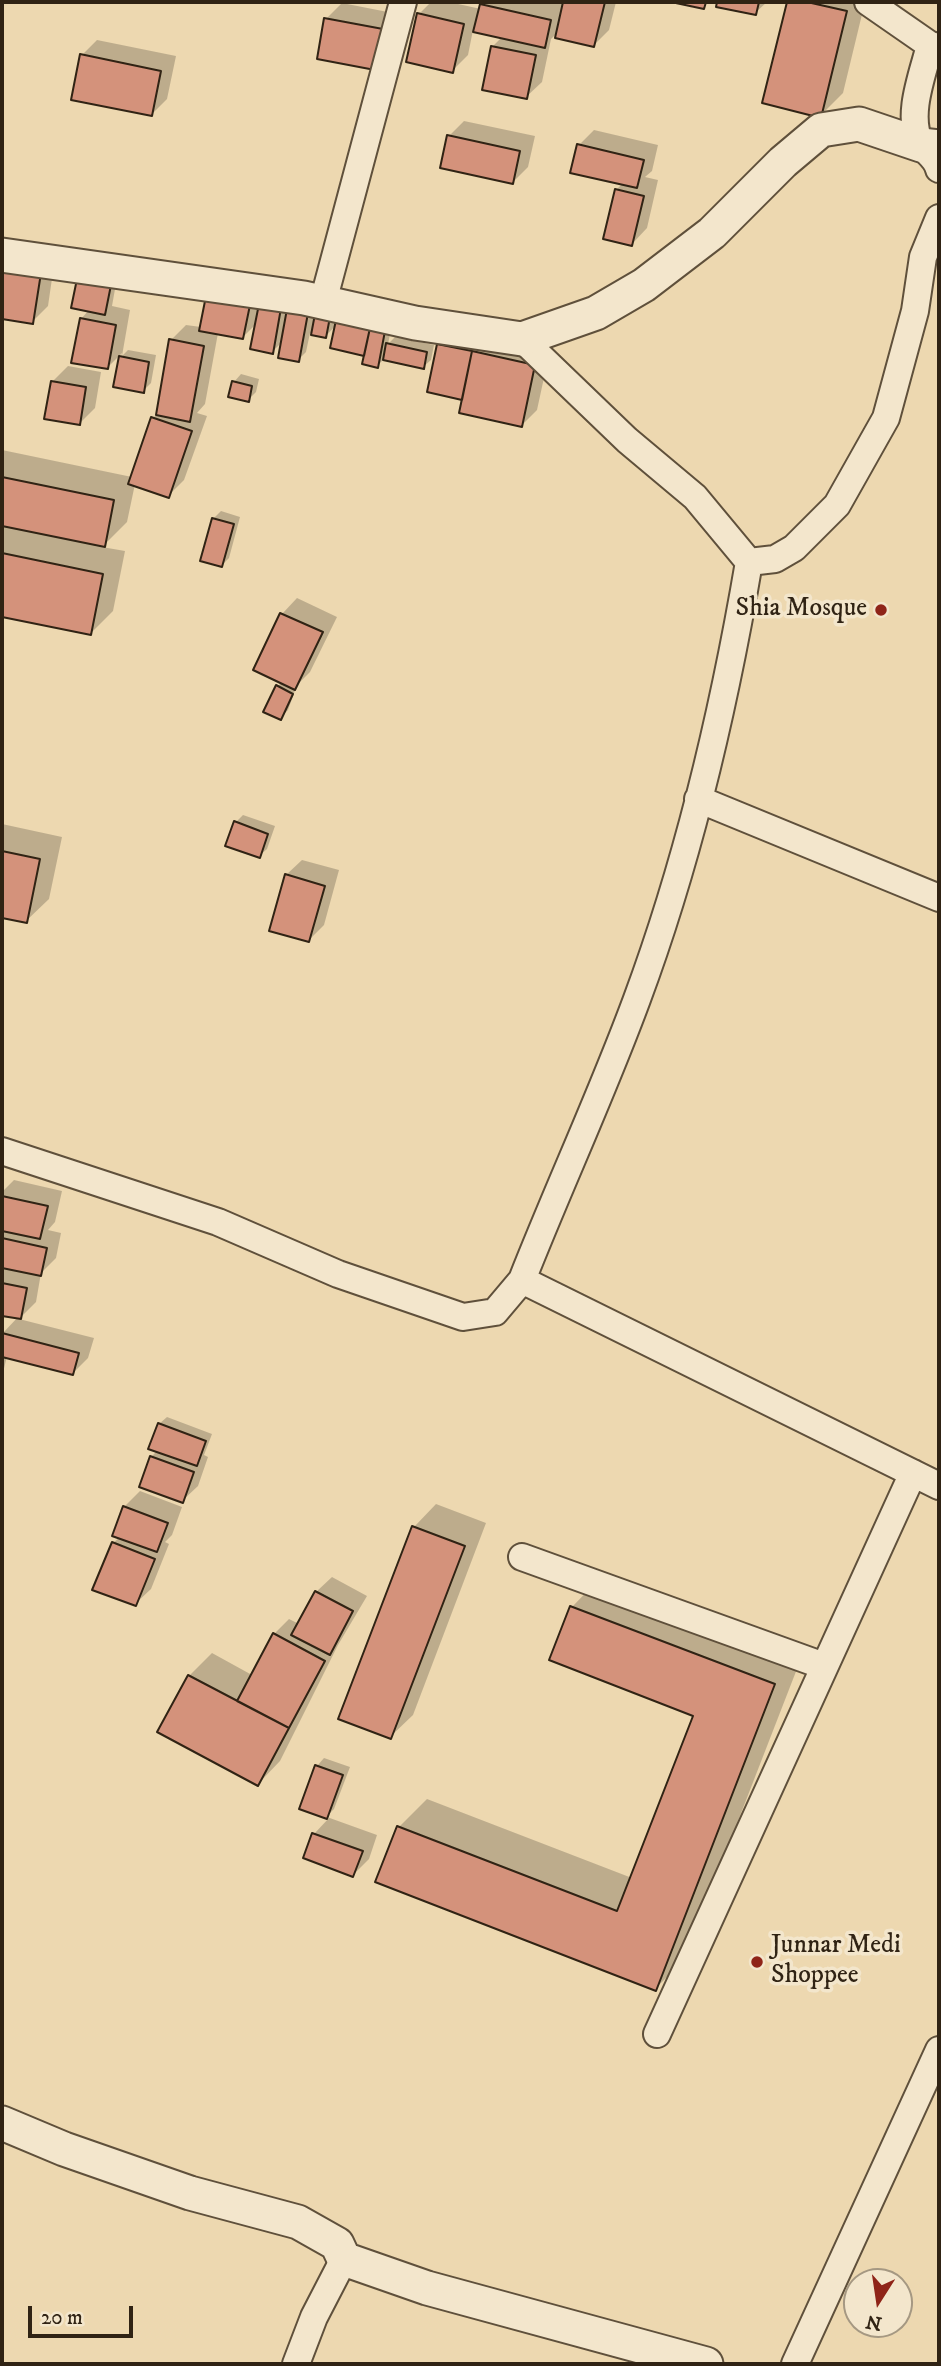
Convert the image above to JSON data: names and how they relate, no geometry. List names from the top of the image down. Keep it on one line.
{"places":["Shia Mosque","Junnar Medi Shoppee"],"scale_bar":"20 m","north":"bottom"}
